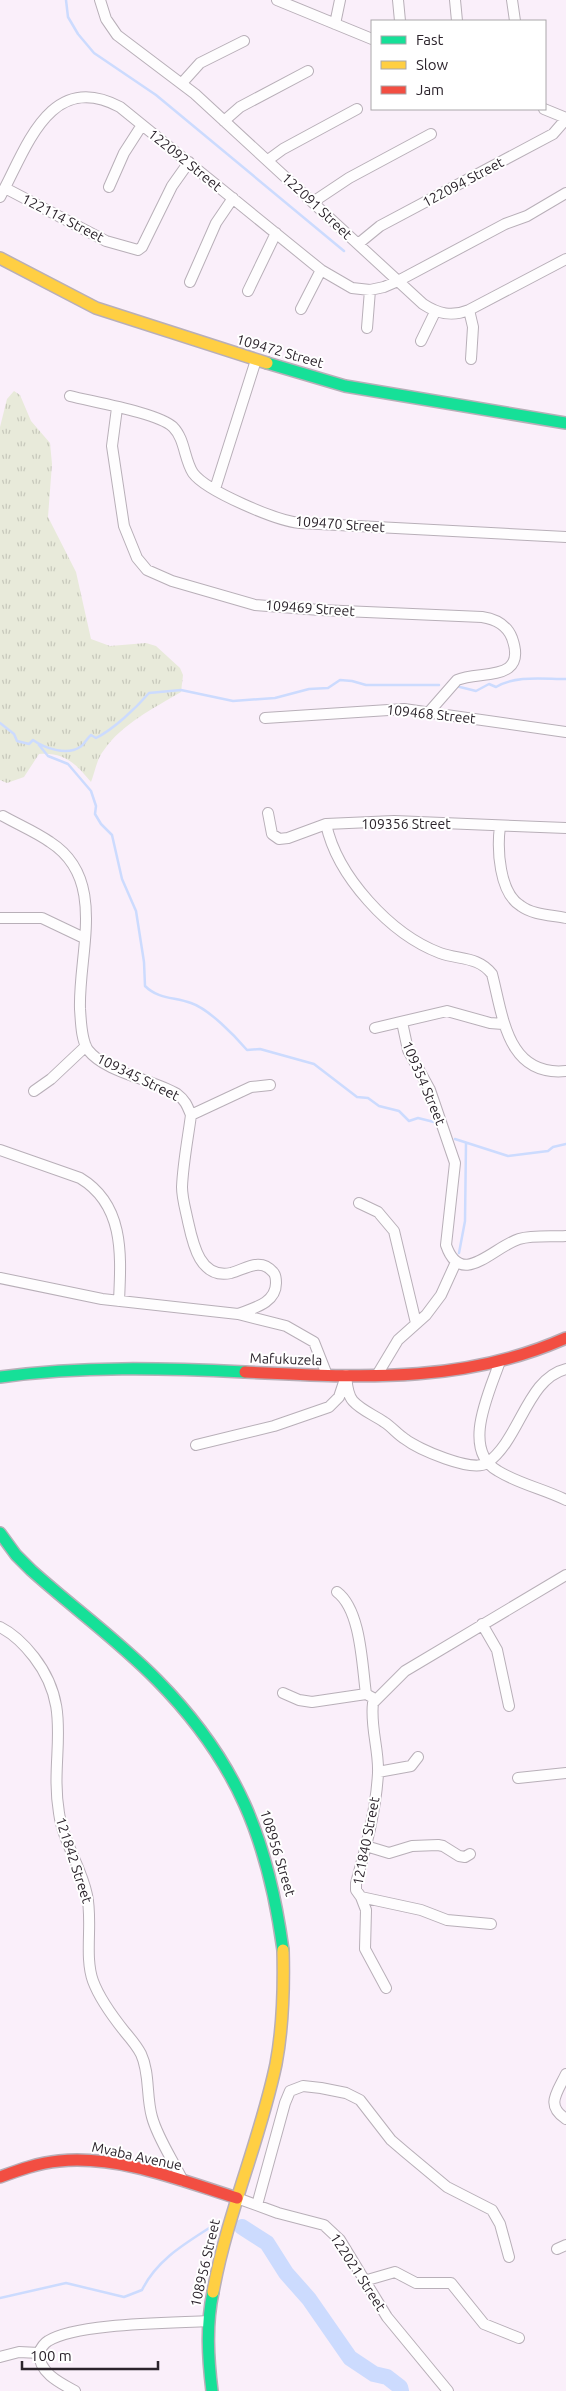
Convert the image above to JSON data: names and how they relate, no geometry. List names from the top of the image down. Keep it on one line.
{"streets":{"street":["122092 Street","122094 Street","122091 Street","122114 Street","109472 Street","109470 Street","109469 Street","109468 Street","109356 Street","109345 Street","109354 Street","Mafukuzela","121840 Street","108956 Street","121842 Street","Mvaba Avenue","122021 Street"]},"crossings":[["122092 Street","122114 Street"],["122094 Street","122091 Street"],["109470 Street","109469 Street"],["109469 Street","109468 Street"],["109345 Street","Mafukuzela"],["108956 Street","Mvaba Avenue"],["108956 Street","122021 Street"],["121842 Street","Mvaba Avenue"],["Mvaba Avenue","122021 Street"]],"legend":["Fast","Slow","Jam"],"scale_bar":"100 m"}
